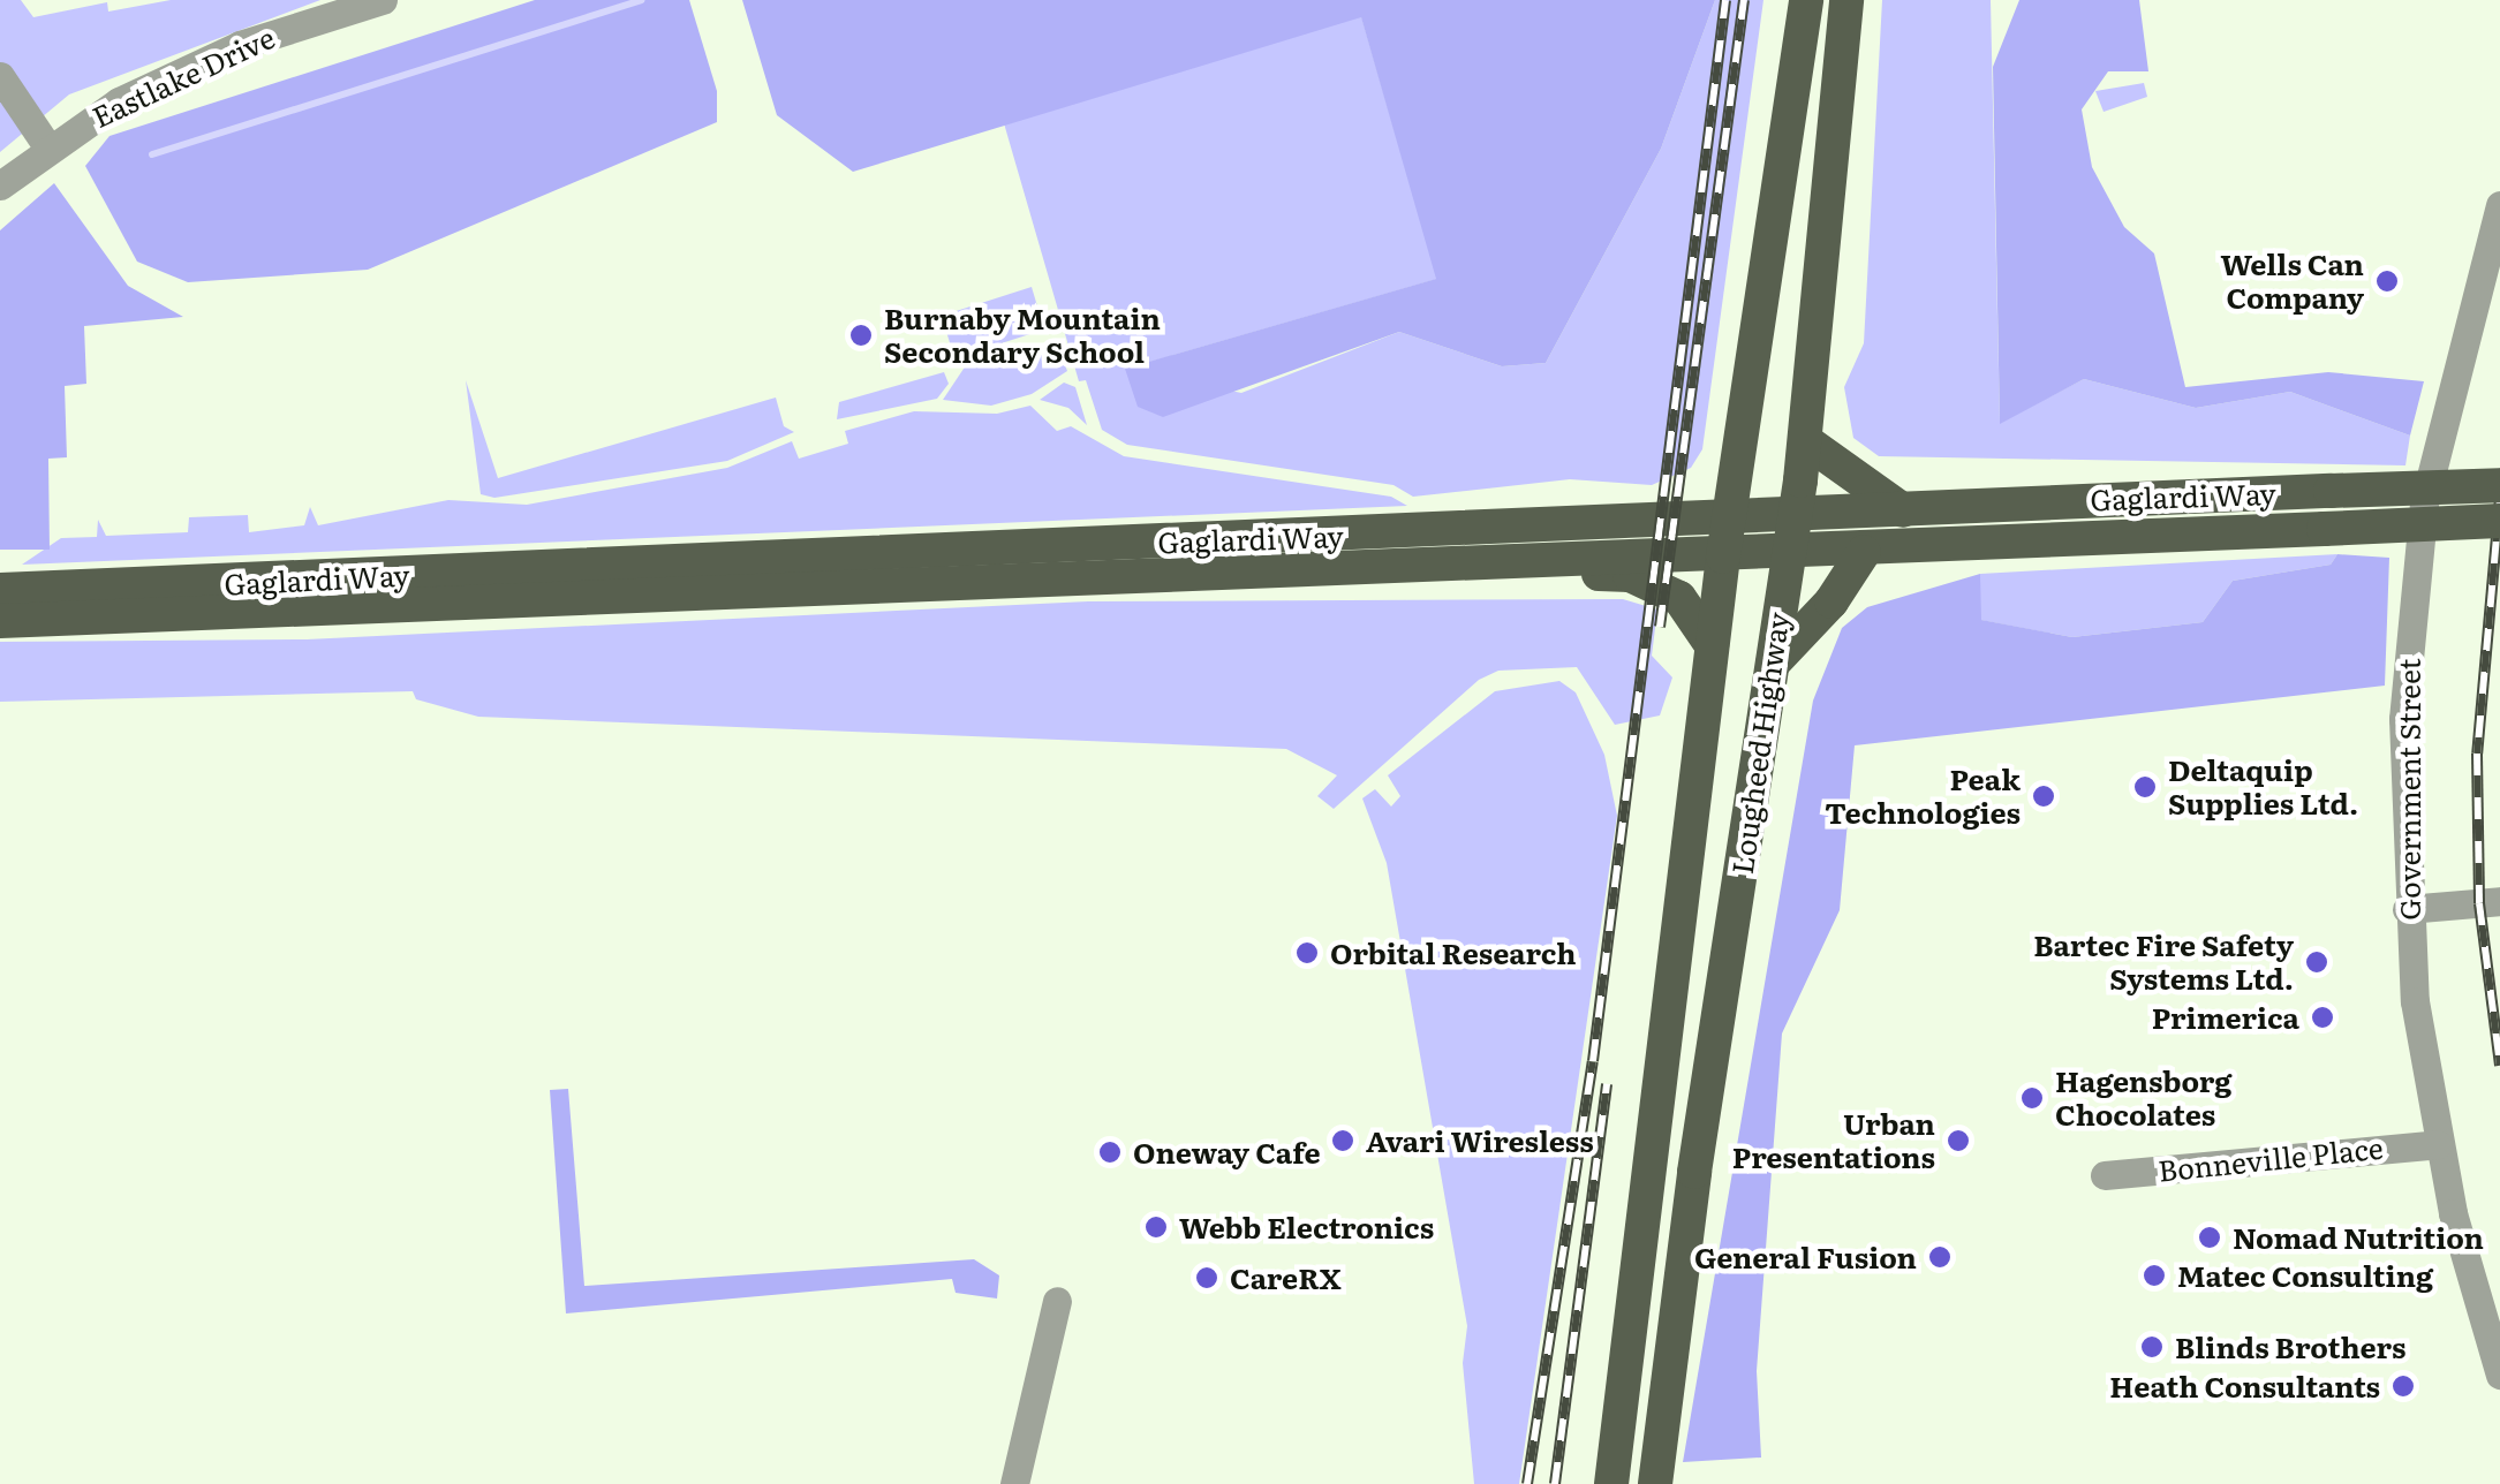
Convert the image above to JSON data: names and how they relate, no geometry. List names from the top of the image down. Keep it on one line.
{"streets":{"main road":["Gaglardi Way","Lougheed Highway"],"street":["Eastlake Drive","Government Street","Bonneville Place"]},"crossings":[["Gaglardi Way","Lougheed Highway"],["Government Street","Bonneville Place"]],"places":["Wells Can Company","Burnaby Mountain Secondary School","Deltaquip Supplies Ltd.","Peak Technologies","Orbital Research","Bartec Fire Safety Systems Ltd.","Primerica","Hagensborg Chocolates","Avari Wiresless","Urban Presentations","Oneway Cafe","Webb Electronics","Nomad Nutrition","General Fusion","Matec Consulting","CareRX","Blinds Brothers","Heath Consultants"]}
